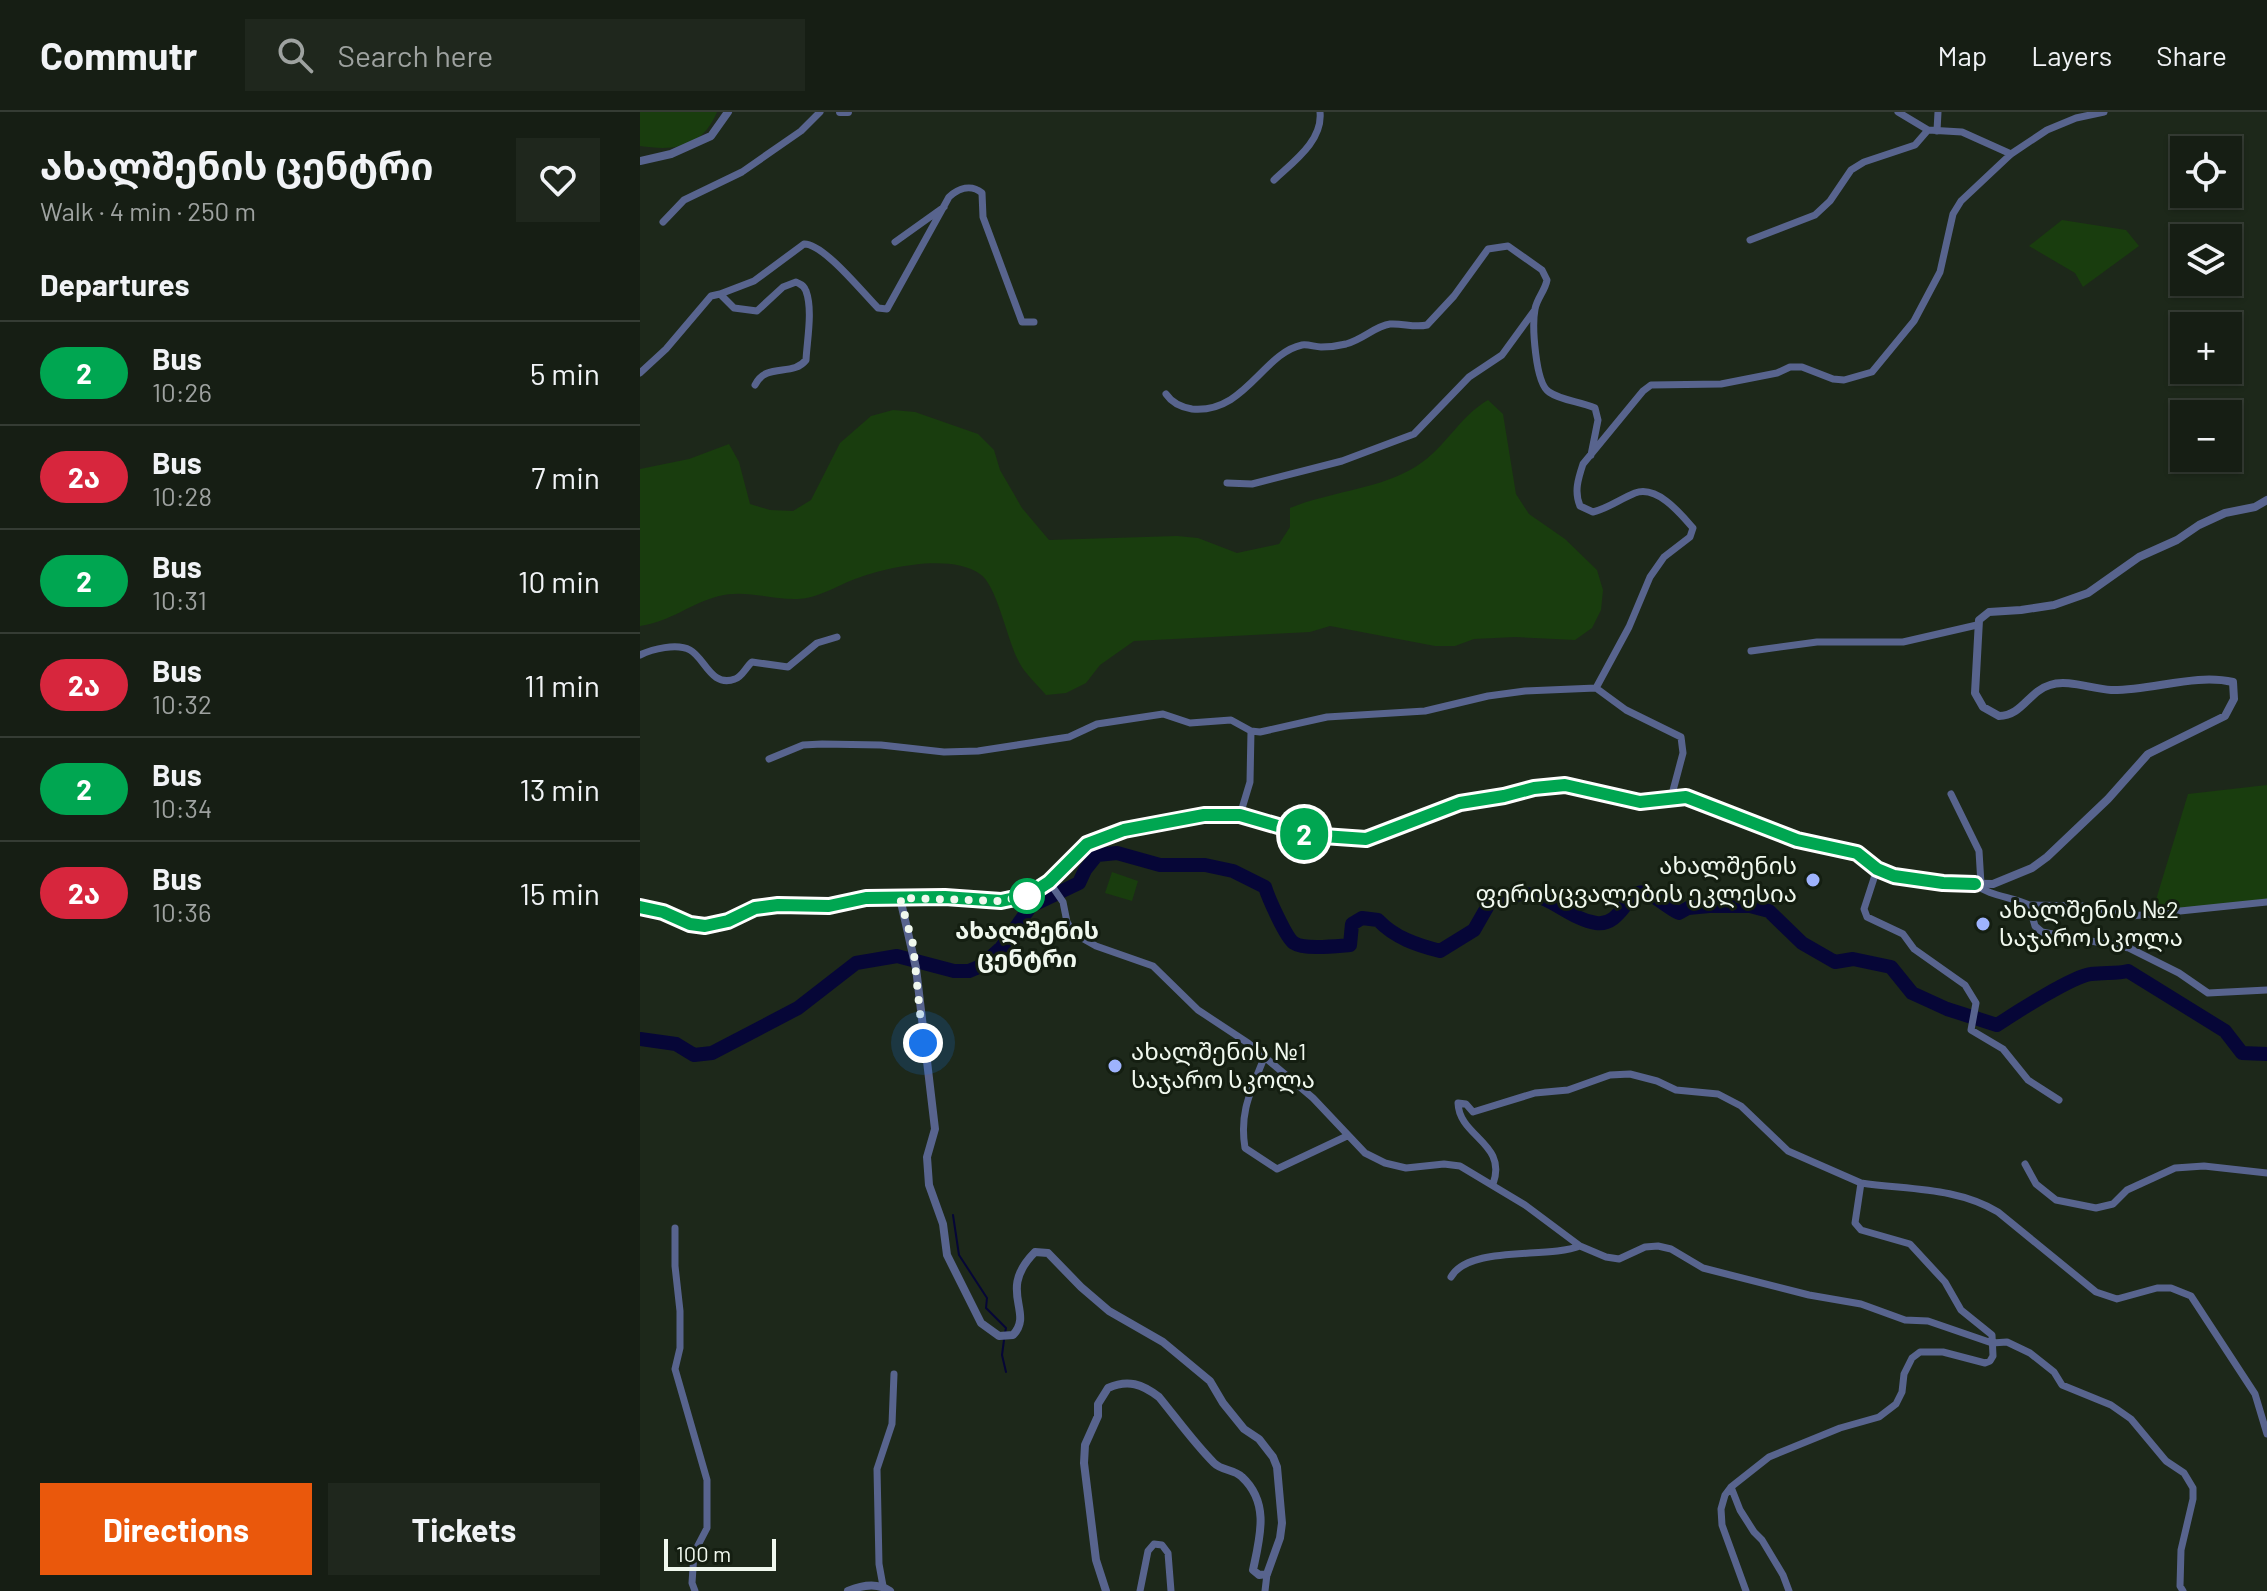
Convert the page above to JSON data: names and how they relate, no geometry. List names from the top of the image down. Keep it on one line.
{"places":["ახალშენის ფერისცვალების ეკლესია","ახალშენის ცენტრი","ახალშენის №2 საჯარო სკოლა","ახალშენის №1 საჯარო სკოლა"],"lines":["bus line 2"],"scale_bar":"100 m","page":{"header":"Commutr","search":"Search here","nav":["Map","Layers","Share"],"heading":[["ახალშენის ცენტრი","Walk · 4 min · 250 m"],"Departures"],"on_map":"2","map_buttons":["+","−"],"list":[{"mark":"2","name":"Bus","note":"10:26","value":"5 min"},{"mark":"2ა","name":"Bus","note":"10:28","value":"7 min"},{"mark":"2","name":"Bus","note":"10:31","value":"10 min"},{"mark":"2ა","name":"Bus","note":"10:32","value":"11 min"},{"mark":"2","name":"Bus","note":"10:34","value":"13 min"},{"mark":"2ა","name":"Bus","note":"10:36","value":"15 min"}],"buttons":["Directions","Tickets"],"scale":"100 m"}}
